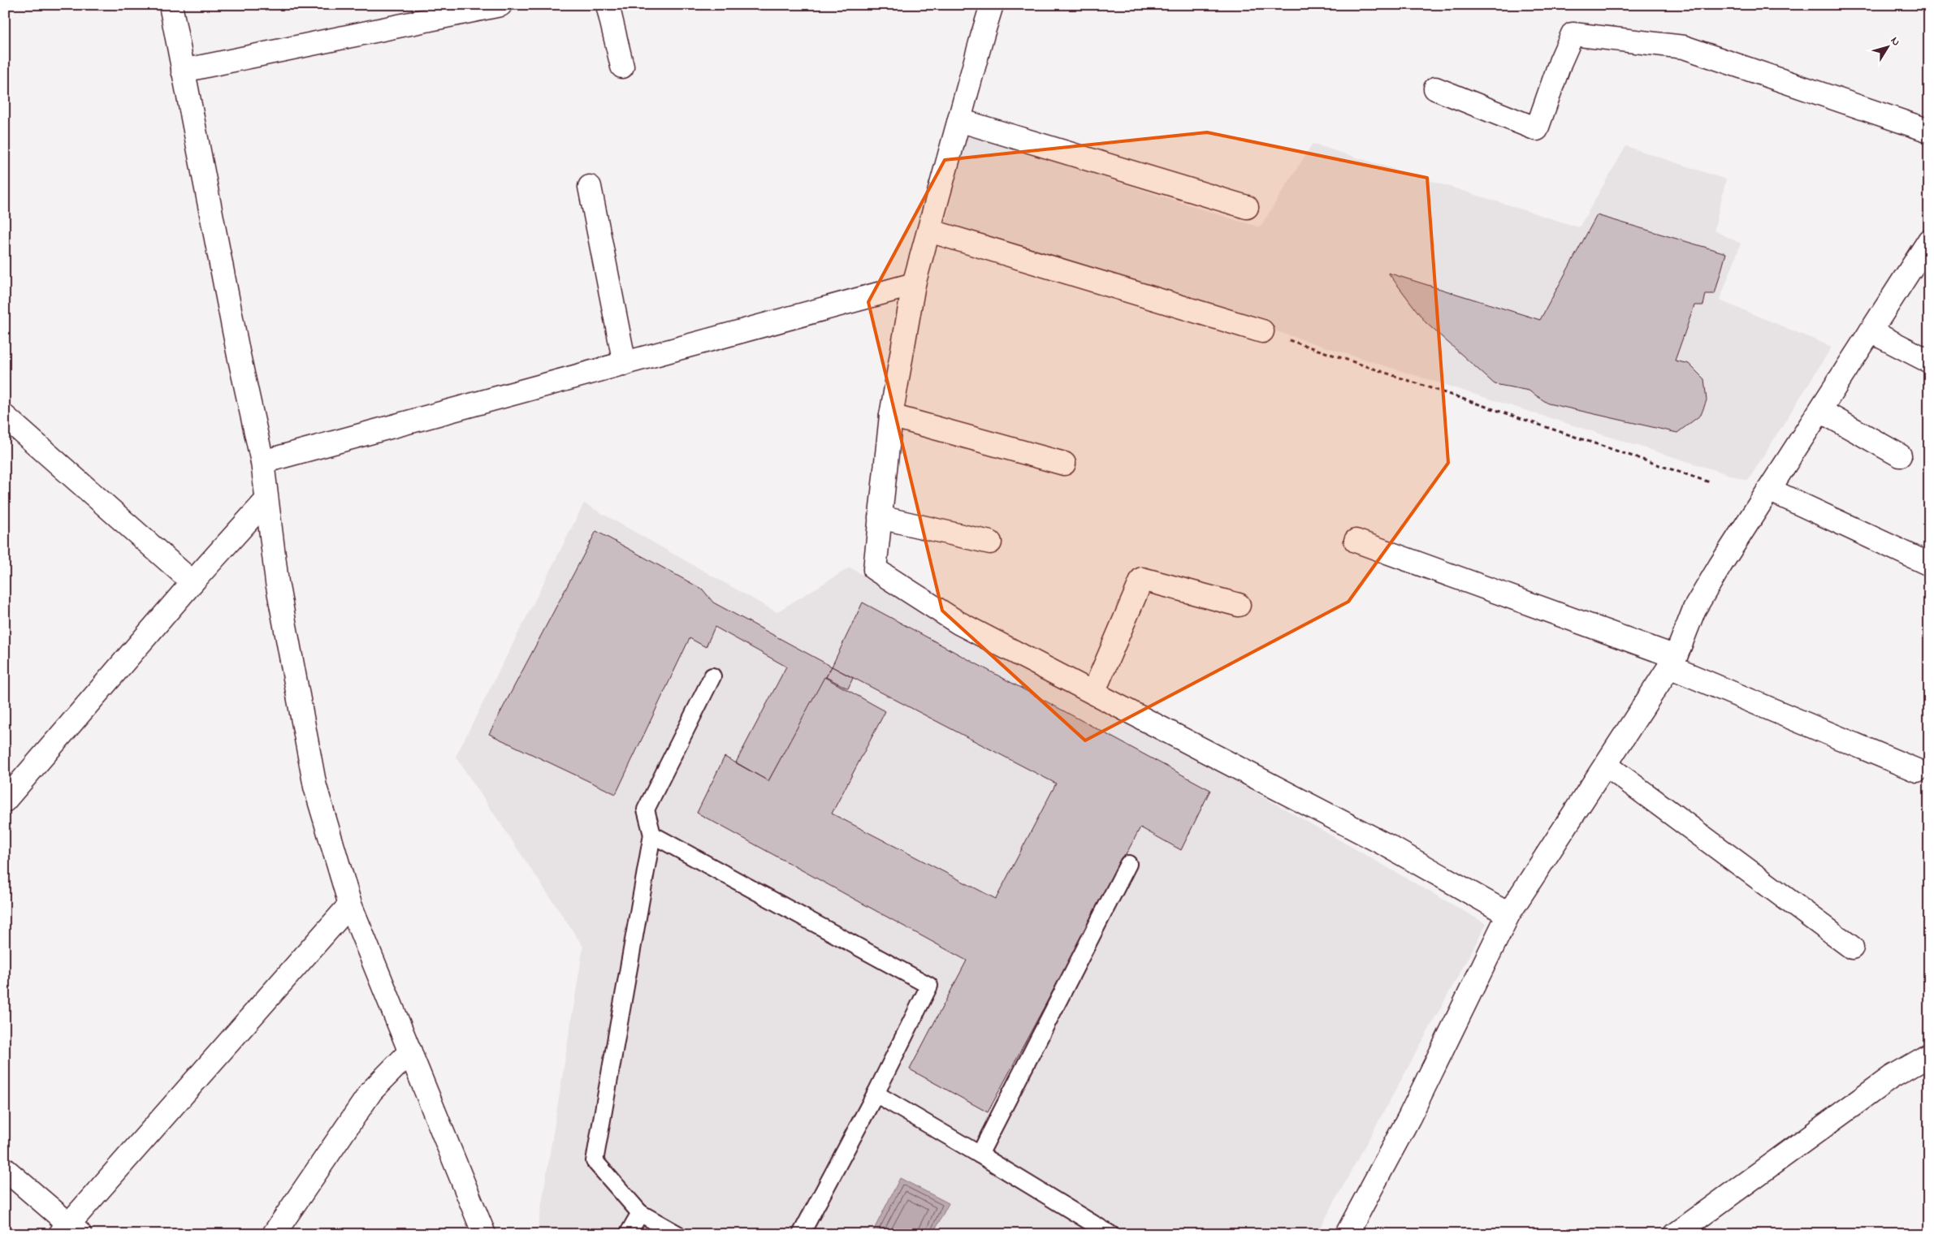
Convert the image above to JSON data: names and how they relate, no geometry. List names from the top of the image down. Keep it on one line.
{"north":"top right"}
